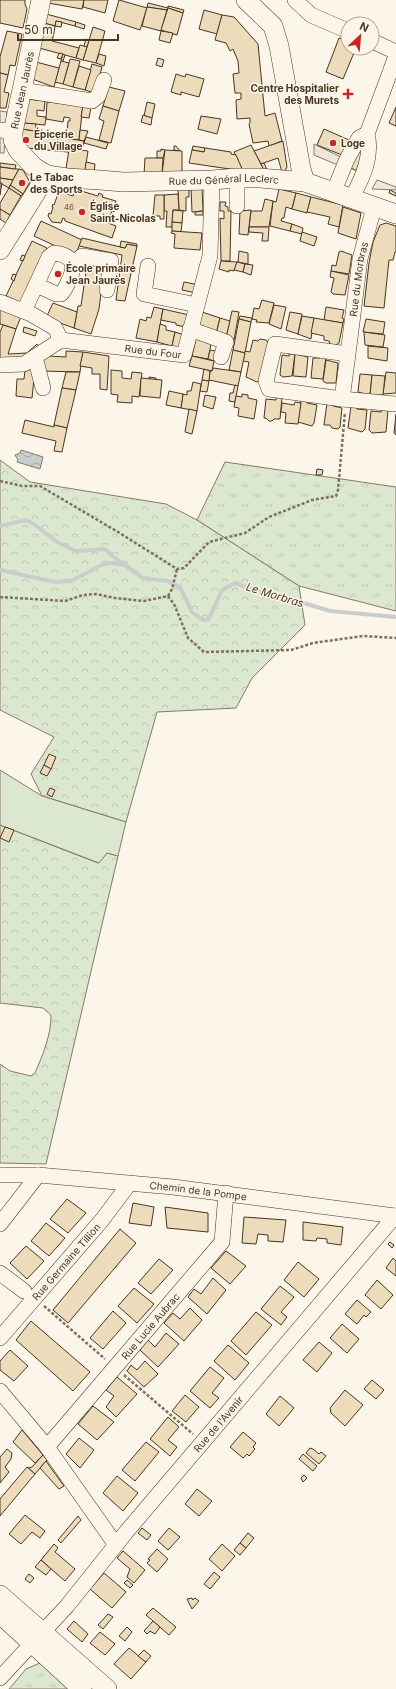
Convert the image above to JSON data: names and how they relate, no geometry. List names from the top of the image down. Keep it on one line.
{"streets":{"main road":["Rue Jean Jaurès","Rue du Général Leclerc"],"street":["Rue du Morbras","Rue du Four","Chemin de la Pompe","Rue Germaine Tillion","Rue Lucie Aubrac","Rue de l'Avenir"]},"crossings":[["Rue Jean Jaurès","Rue du Général Leclerc"],["Rue du Général Leclerc","Rue du Morbras"],["Rue du Général Leclerc","Rue du Four"],["Chemin de la Pompe","Rue Germaine Tillion"],["Chemin de la Pompe","Rue Lucie Aubrac"],["Chemin de la Pompe","Rue de l'Avenir"]],"water":["Le Morbras"],"places":{"health":["Centre Hospitalier des Murets"],"other":["Épicerie du Village","Loge","Le Tabac des Sports","Église Saint-Nicolas","École primaire Jean Jaurès"]},"house_numbers":["46"],"scale_bar":"50 m","north":"top right"}
